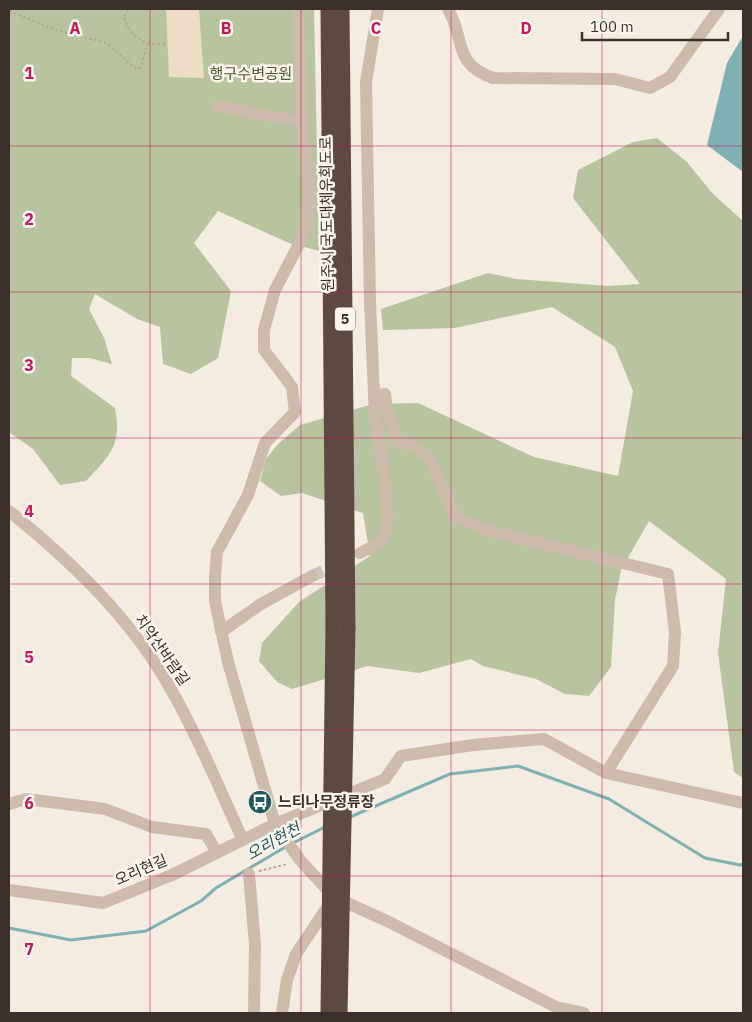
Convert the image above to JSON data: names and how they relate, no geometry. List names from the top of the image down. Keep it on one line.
{"streets":{"highway":["원주시 국도대체우회도로","5"],"street":["치악산바람길","오리현길"]},"crossings":[["치악산바람길","오리현길"]],"water":["오리현천"],"parks":["행구수변공원"],"places":{"bus stop":["느티나무정류장"]},"scale_bar":"100 m","grid":{"columns":["A","B","C","D"],"rows":["1","2","3","4","5","6","7"]}}
